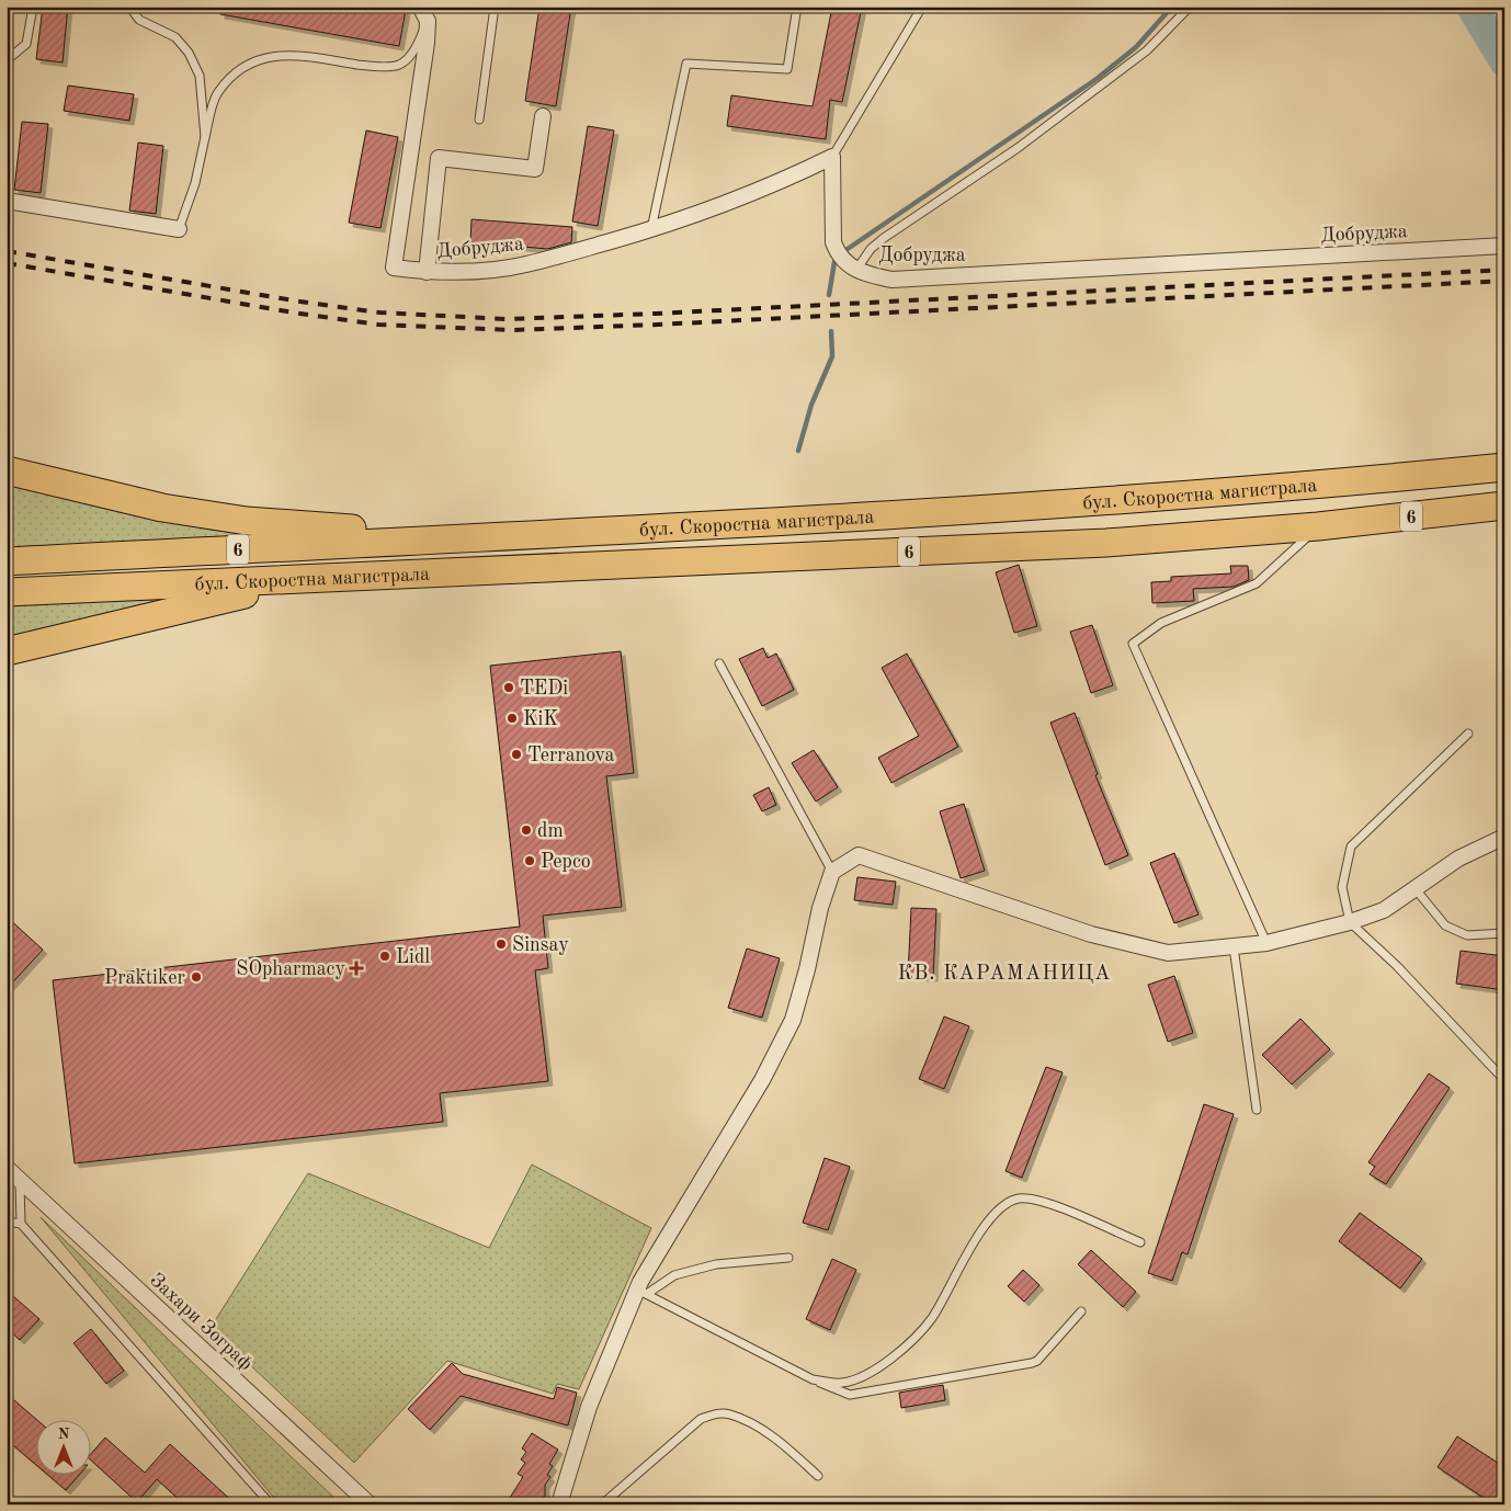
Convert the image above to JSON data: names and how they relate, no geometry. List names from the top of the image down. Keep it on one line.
{"streets":{"highway":["бул. Скоростна магистрала","6"],"street":["Добруджа","Захари Зограф"]},"districts":["КВ. КАРАМАНИЦА"],"places":{"other":["TEDi","KiK","Terranova","dm","Pepco","Sinsay","Lidl","Praktiker"],"health":["SOpharmacy"]},"north":"top"}
